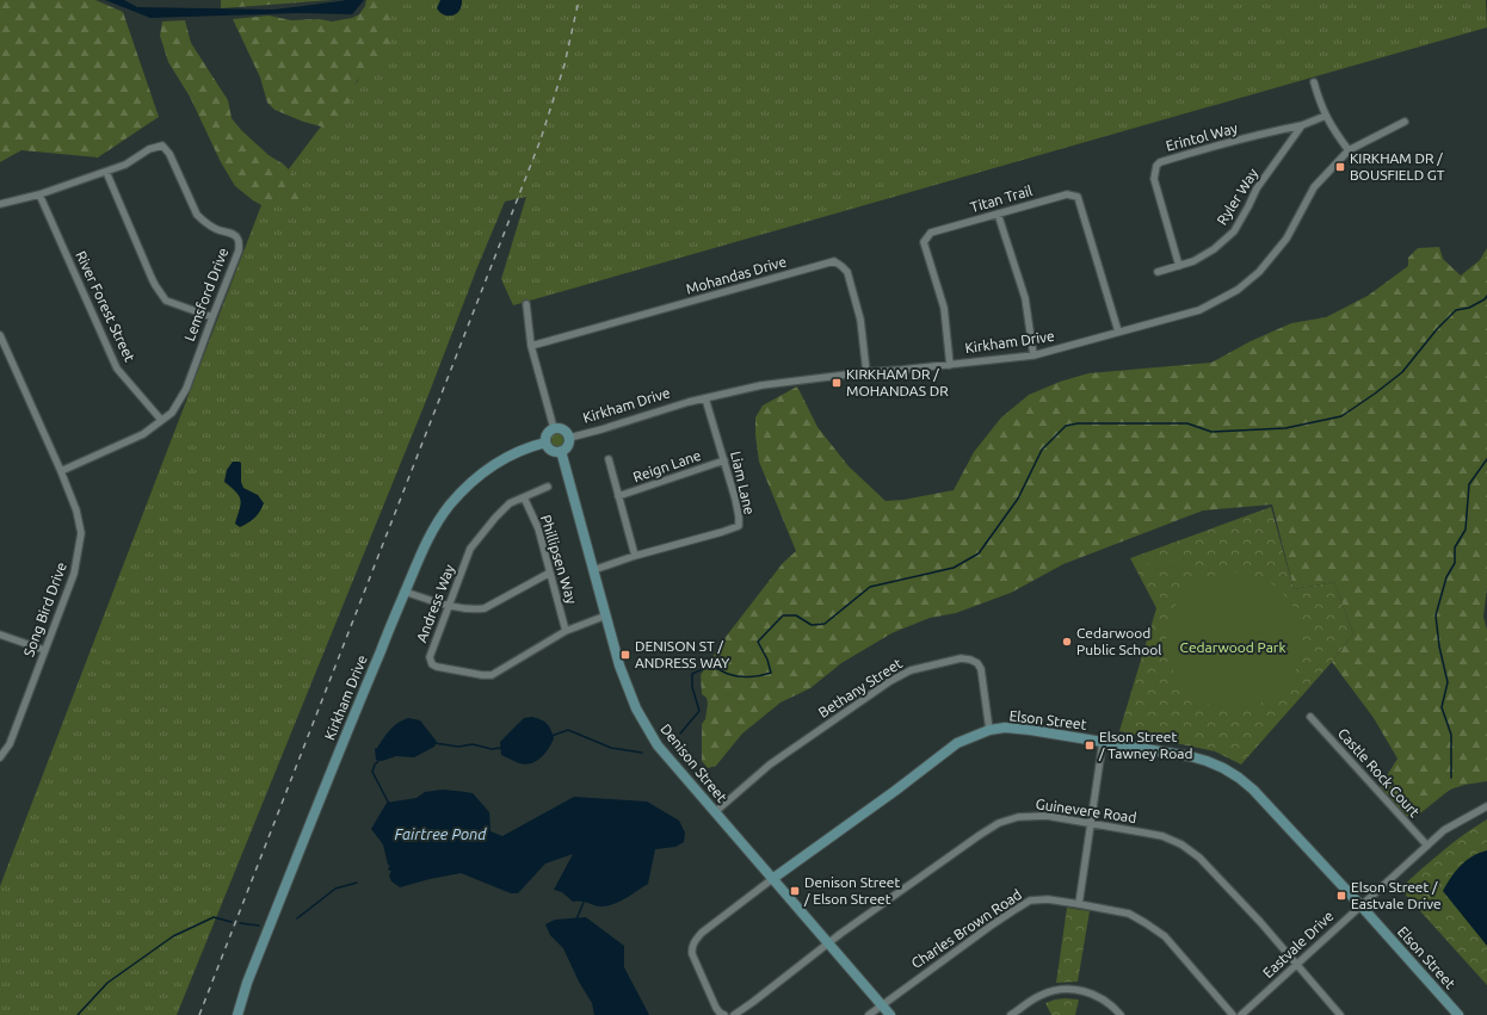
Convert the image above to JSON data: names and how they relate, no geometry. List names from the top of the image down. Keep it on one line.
{"streets":{"street":["Erintol Way","Ryler Way","Titan Trail","Mohandas Drive","Lemsford Drive","River Forest Street","Kirkham Drive","Reign Lane","Liam Lane","Phillipsen Way","Andress Way","Song Bird Drive","Bethany Street","Elson Street","Denison Street","Castle Rock Court","Guinevere Road","Charles Brown Road","Eastvale Drive"]},"crossings":[["Erintol Way","Ryler Way"],["Titan Trail","Kirkham Drive"],["Mohandas Drive","Kirkham Drive"],["Lemsford Drive","River Forest Street"],["Lemsford Drive","Song Bird Drive"],["Kirkham Drive","Liam Lane"],["Kirkham Drive","Denison Street"],["Reign Lane","Liam Lane"],["Phillipsen Way","Andress Way"],["Andress Way","Denison Street"],["Bethany Street","Elson Street"],["Bethany Street","Denison Street"],["Elson Street","Denison Street"],["Elson Street","Eastvale Drive"],["Denison Street","Guinevere Road"],["Denison Street","Charles Brown Road"],["Castle Rock Court","Eastvale Drive"],["Guinevere Road","Eastvale Drive"]],"water":["Fairtree Pond"],"parks":["Cedarwood Park"],"places":{"transit":["KIRKHAM DR / BOUSFIELD GT","KIRKHAM DR / MOHANDAS DR","DENISON ST / ANDRESS WAY","Elson Street / Tawney Road","Denison Street / Elson Street","Elson Street / Eastvale Drive"],"other":["Cedarwood Public School"]}}
